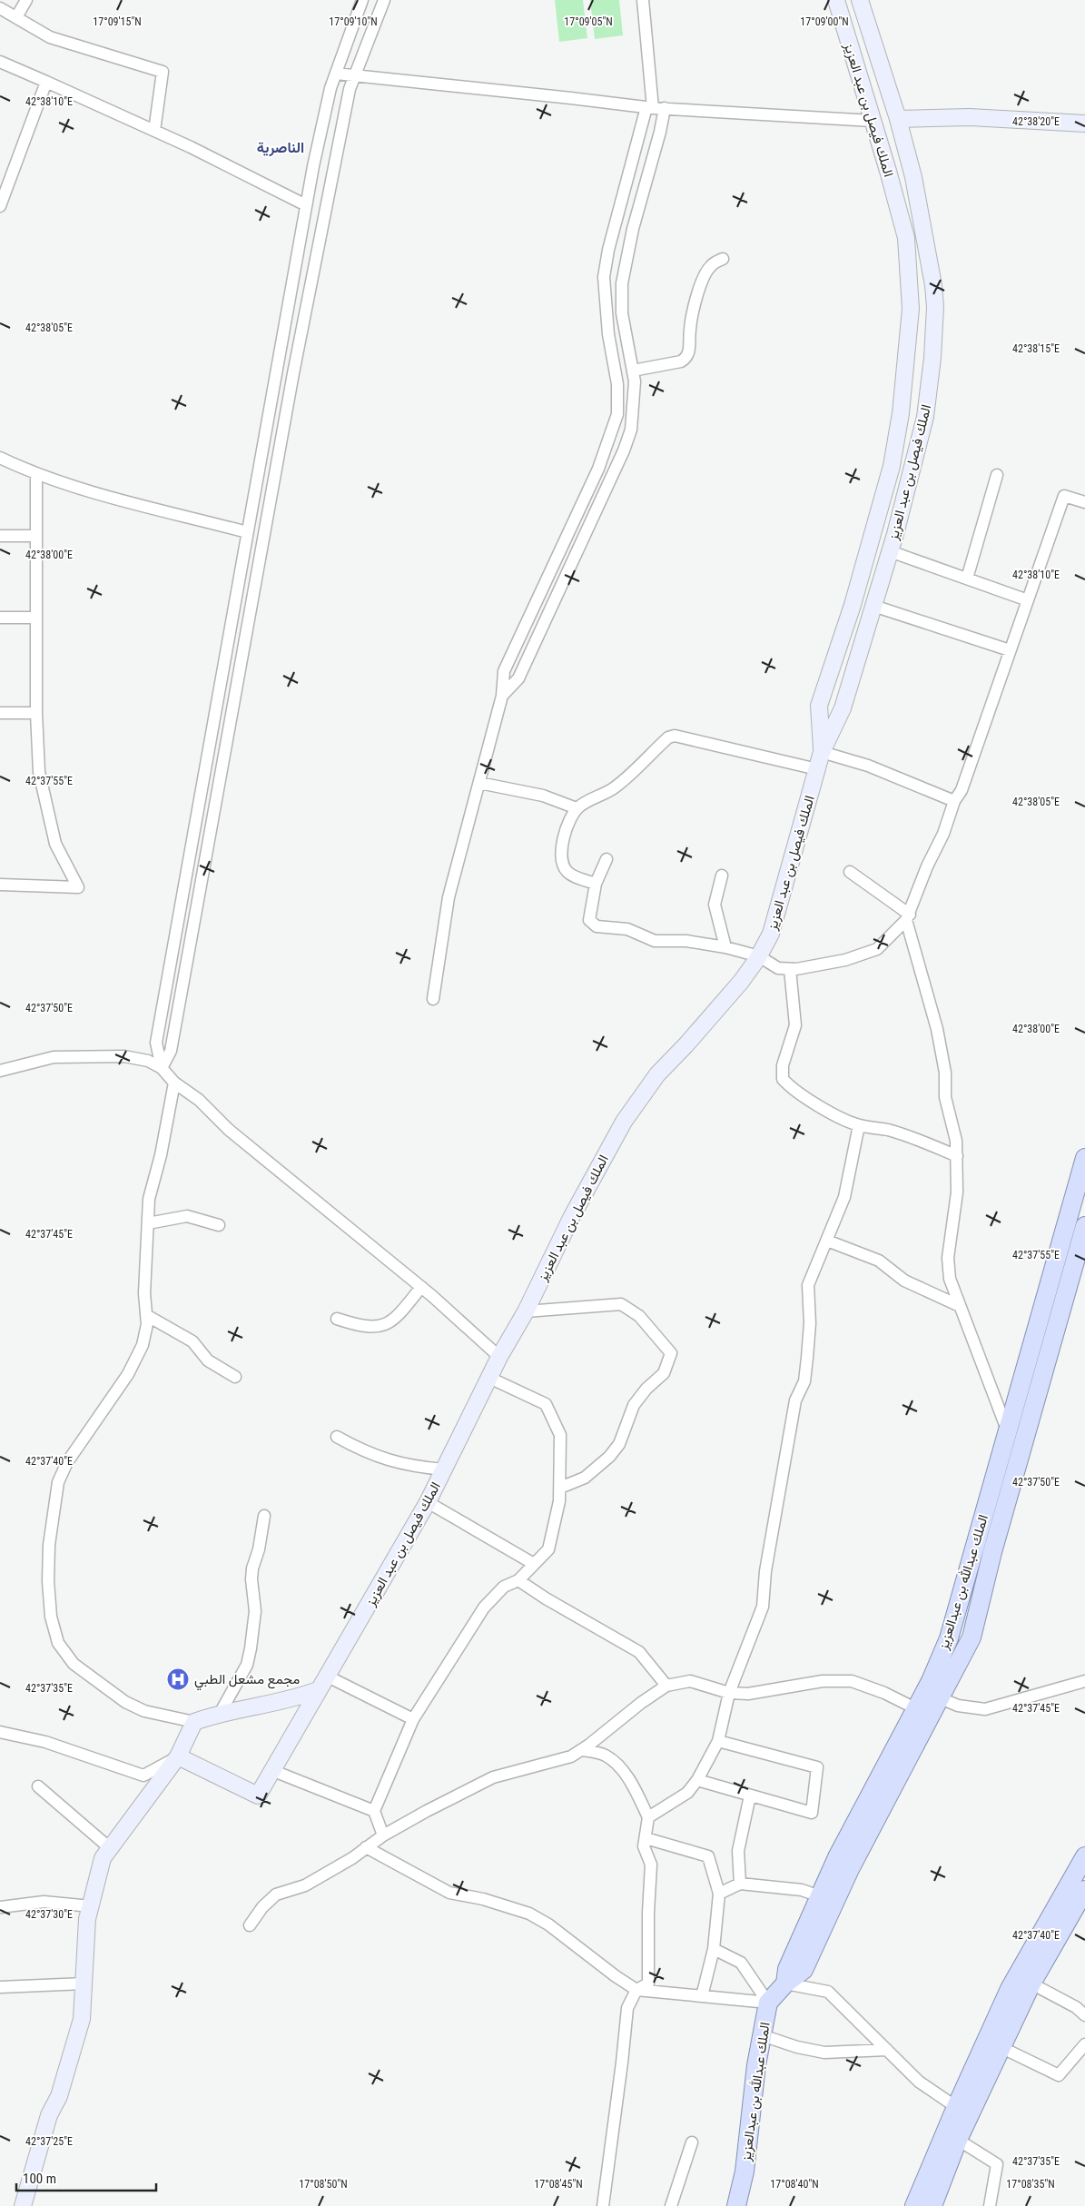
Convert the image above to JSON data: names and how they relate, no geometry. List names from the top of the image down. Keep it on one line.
{"streets":{"main road":["الملك عبدالله بن عبدالعزيز"],"street":["الملك فيصل بن عبد العزيز"]},"districts":["الناصرية"],"places":{"hospital":["مجمع مشعل الطبي"]},"scale_bar":"100 m","coordinates":["17°09'10\"N","17°09'05\"N","17°09'00\"N","17°09'15\"N","42°38'10\"E","42°38'20\"E","42°38'05\"E","42°38'15\"E","42°38'00\"E","42°37'55\"E","42°37'50\"E","42°37'45\"E","42°37'40\"E","42°37'35\"E","42°37'30\"E","42°37'25\"E","17°08'50\"N","17°08'45\"N","17°08'40\"N","17°08'35\"N"]}
